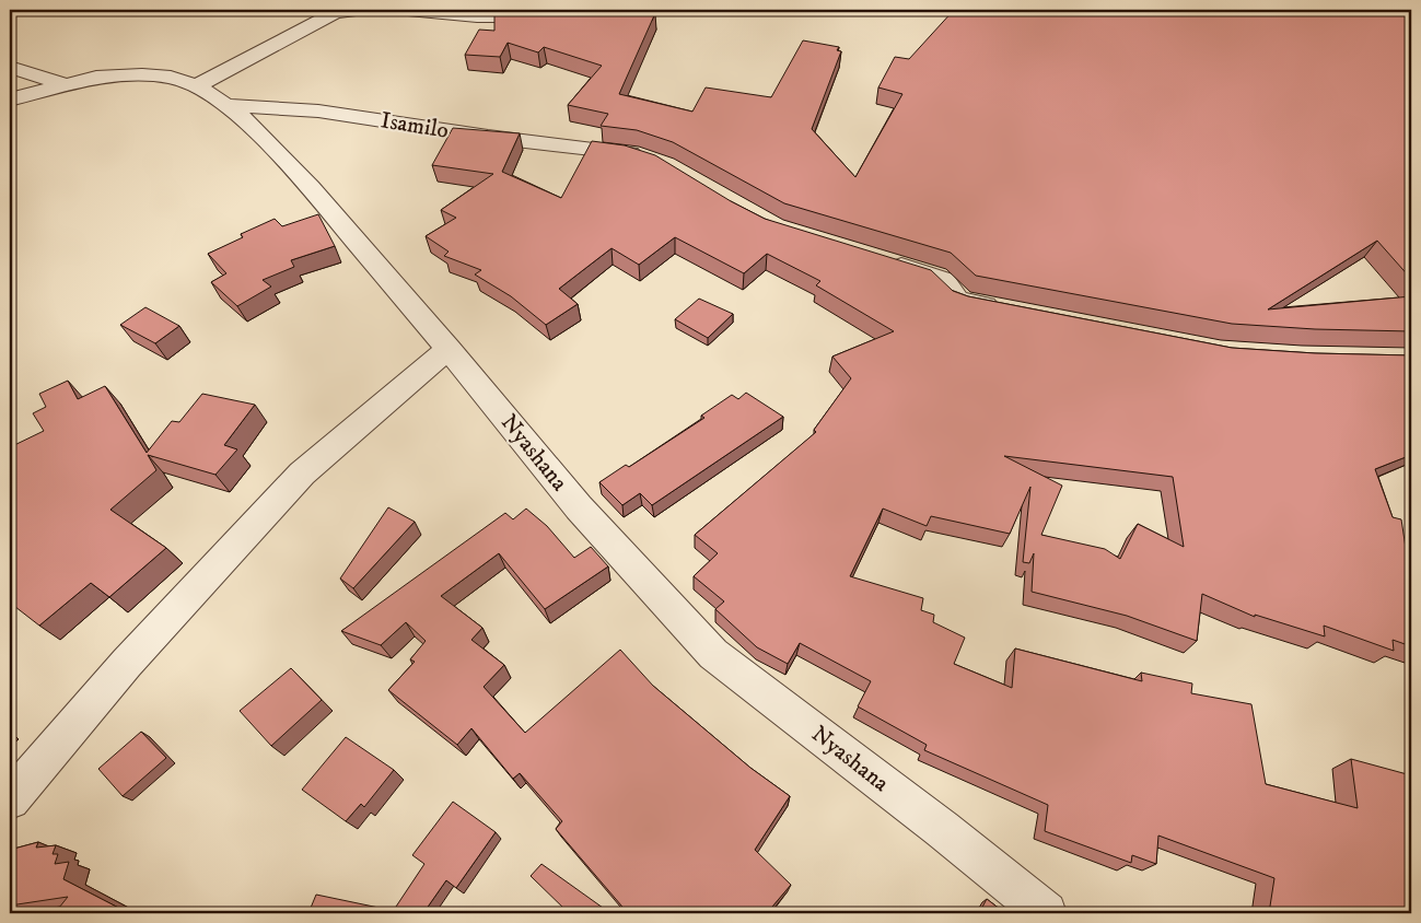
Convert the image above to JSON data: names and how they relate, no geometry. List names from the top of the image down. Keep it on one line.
{"streets":{"street":["Isamilo","Nyashana"]},"crossings":[["Isamilo","Nyashana"]]}
